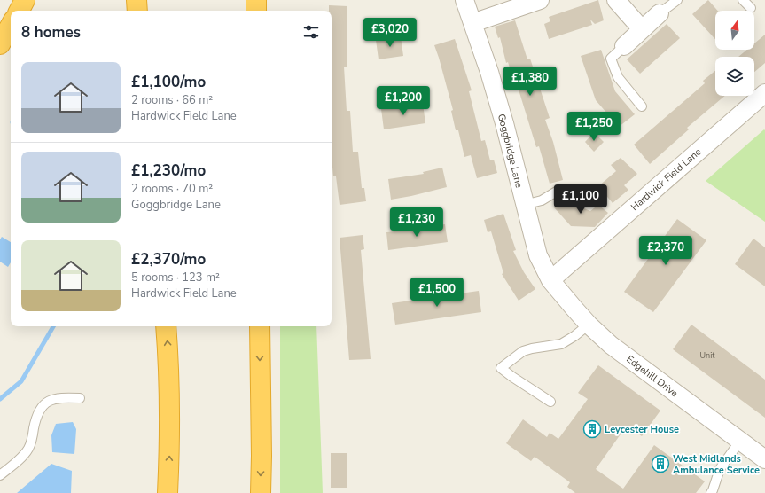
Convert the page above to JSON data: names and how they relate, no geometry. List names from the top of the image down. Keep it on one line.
{"streets":{"street":["Goggbridge Lane","Hardwick Field Lane","Edgehill Drive"]},"crossings":[["Goggbridge Lane","Hardwick Field Lane"],["Goggbridge Lane","Edgehill Drive"],["Hardwick Field Lane","Edgehill Drive"]],"places":{"building":["Leycester House","West Midlands Ambulance Service"]},"house_numbers":["Unit"],"north":"top","page":{"heading":"8 homes","price":["£3,020","£1,380","£1,200","£1,250","£1,100","£1,230","£2,370","£1,500"],"list":[{"name":"£1,100/mo","note":"2 rooms · 66 m² · Hardwick Field Lane"},{"name":"£1,230/mo","note":"2 rooms · 70 m² · Goggbridge Lane"},{"name":"£2,370/mo","note":"5 rooms · 123 m² · Hardwick Field Lane"}]}}
